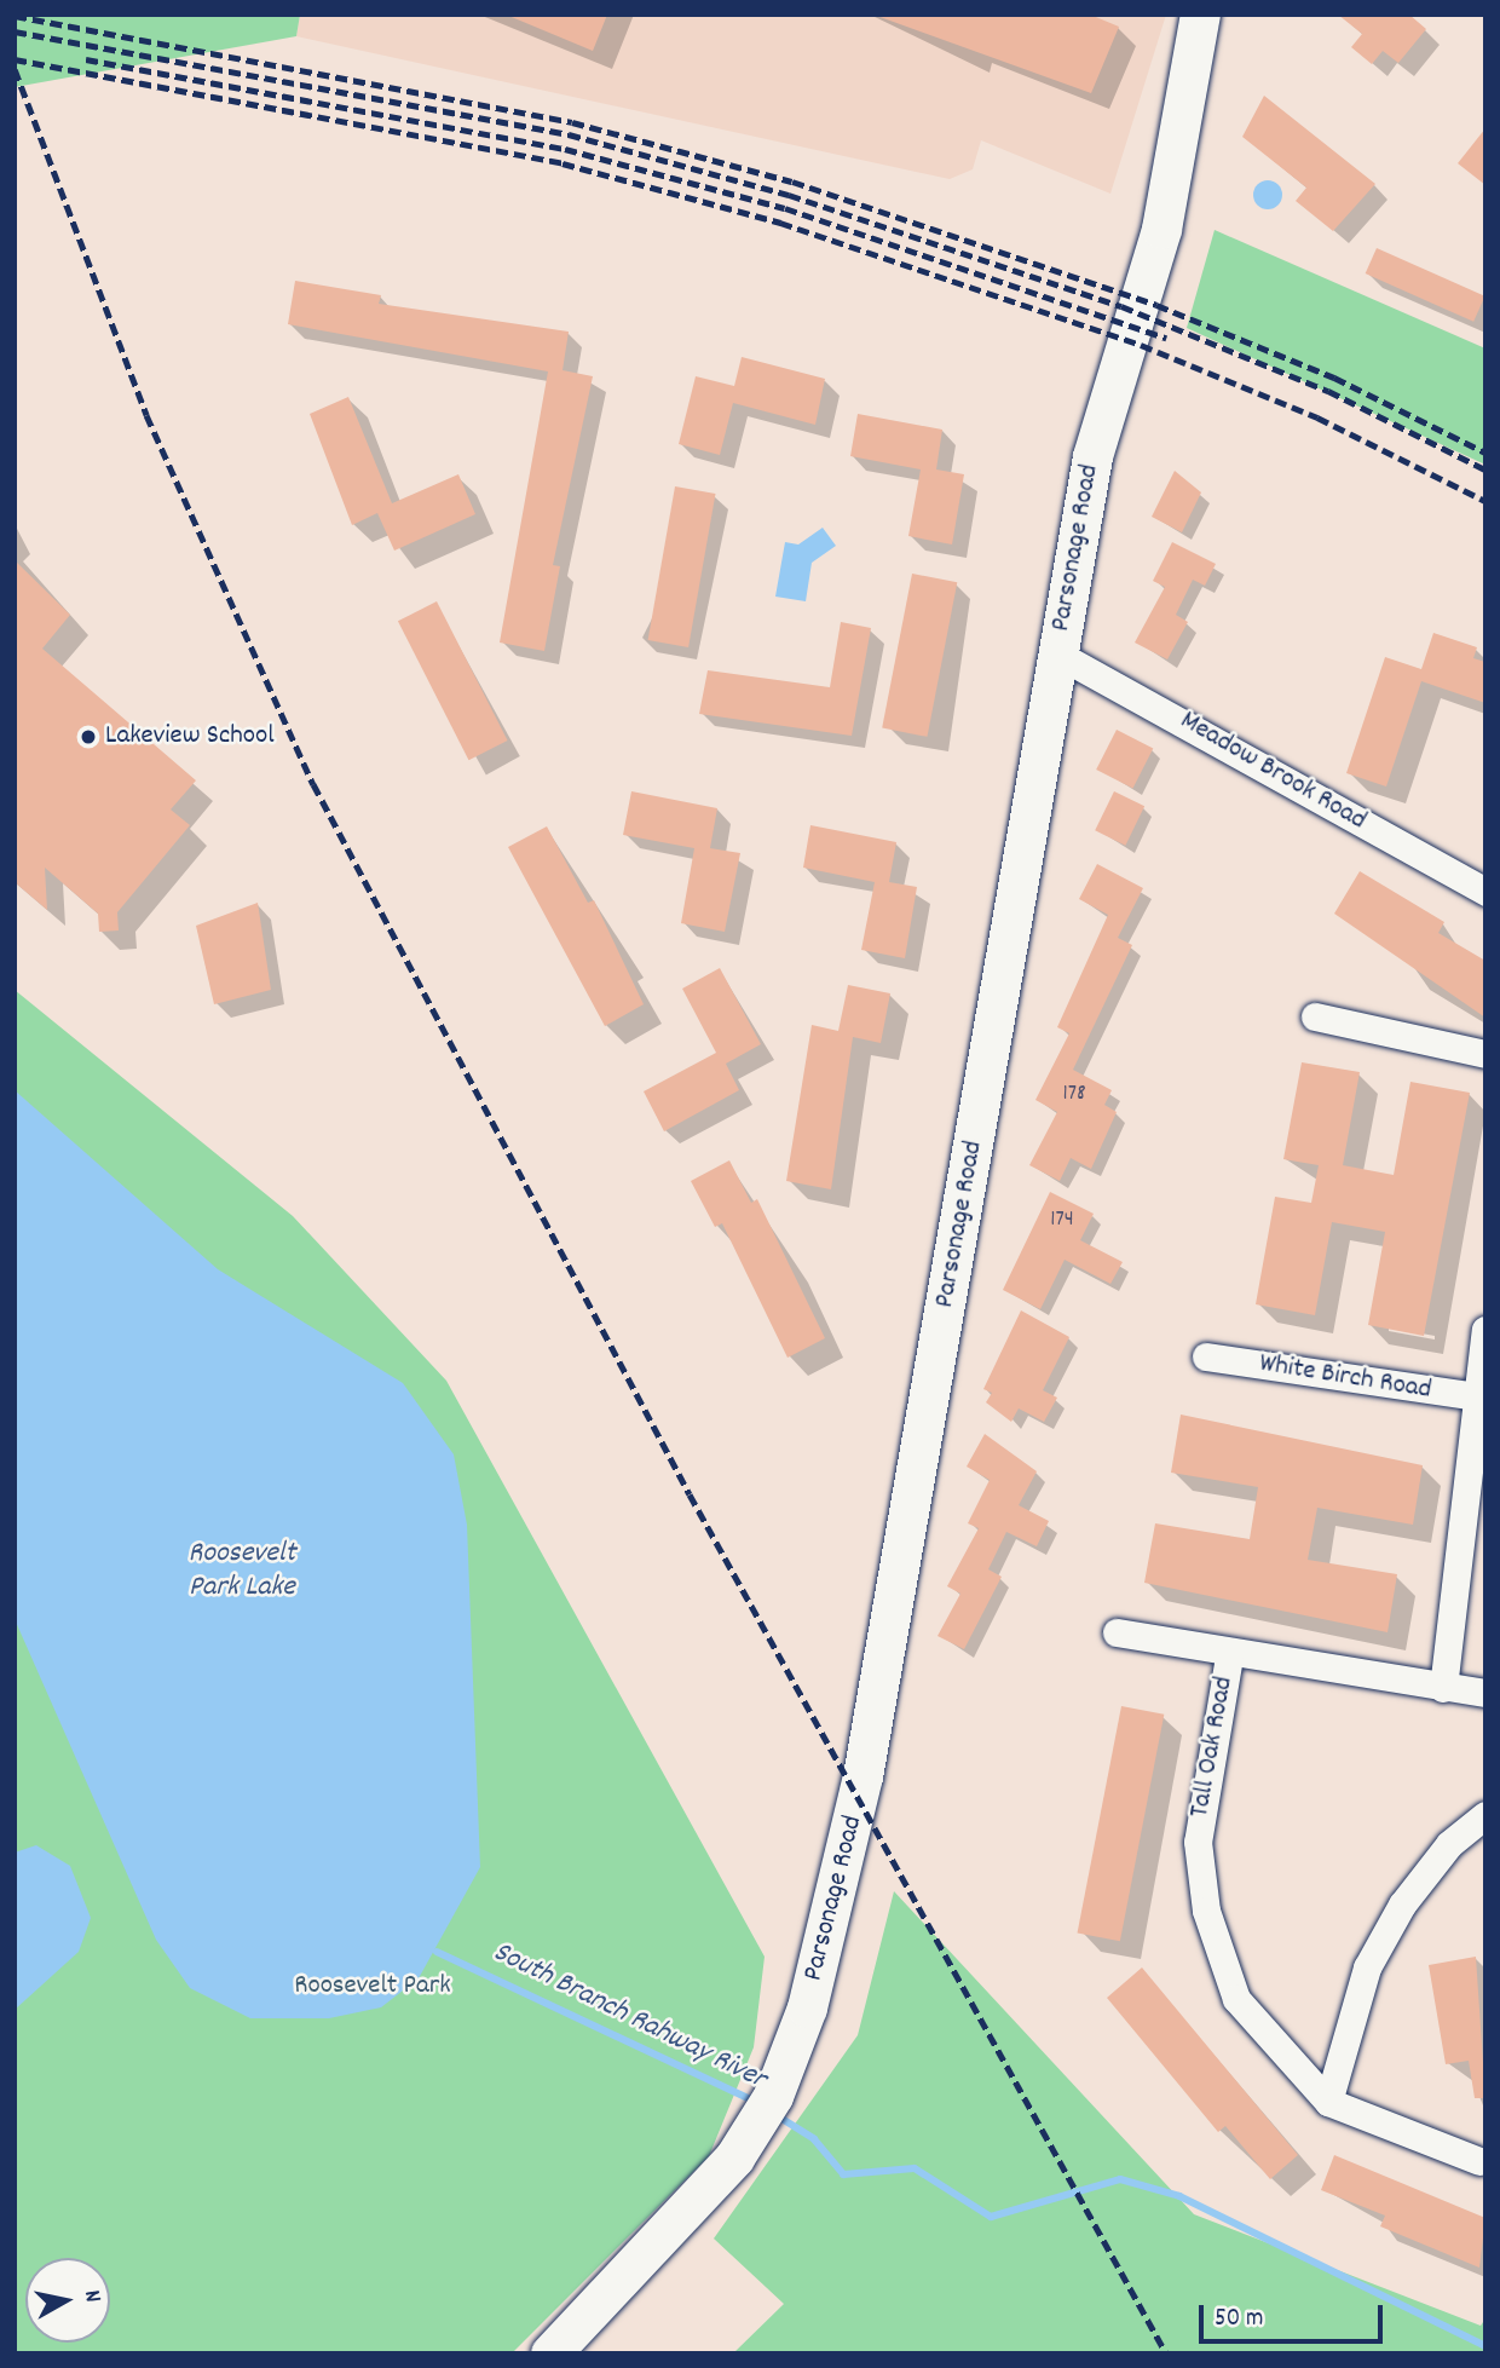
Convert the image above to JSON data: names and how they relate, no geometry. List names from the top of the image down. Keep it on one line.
{"streets":{"street":["Parsonage Road","Meadow Brook Road","White Birch Road","Tall Oak Road"]},"crossings":[["Parsonage Road","Meadow Brook Road"]],"water":["Roosevelt Park Lake","South Branch Rahway River"],"parks":["Roosevelt Park"],"places":["Lakeview School"],"house_numbers":["178","174"],"scale_bar":"50 m","north":"right"}
